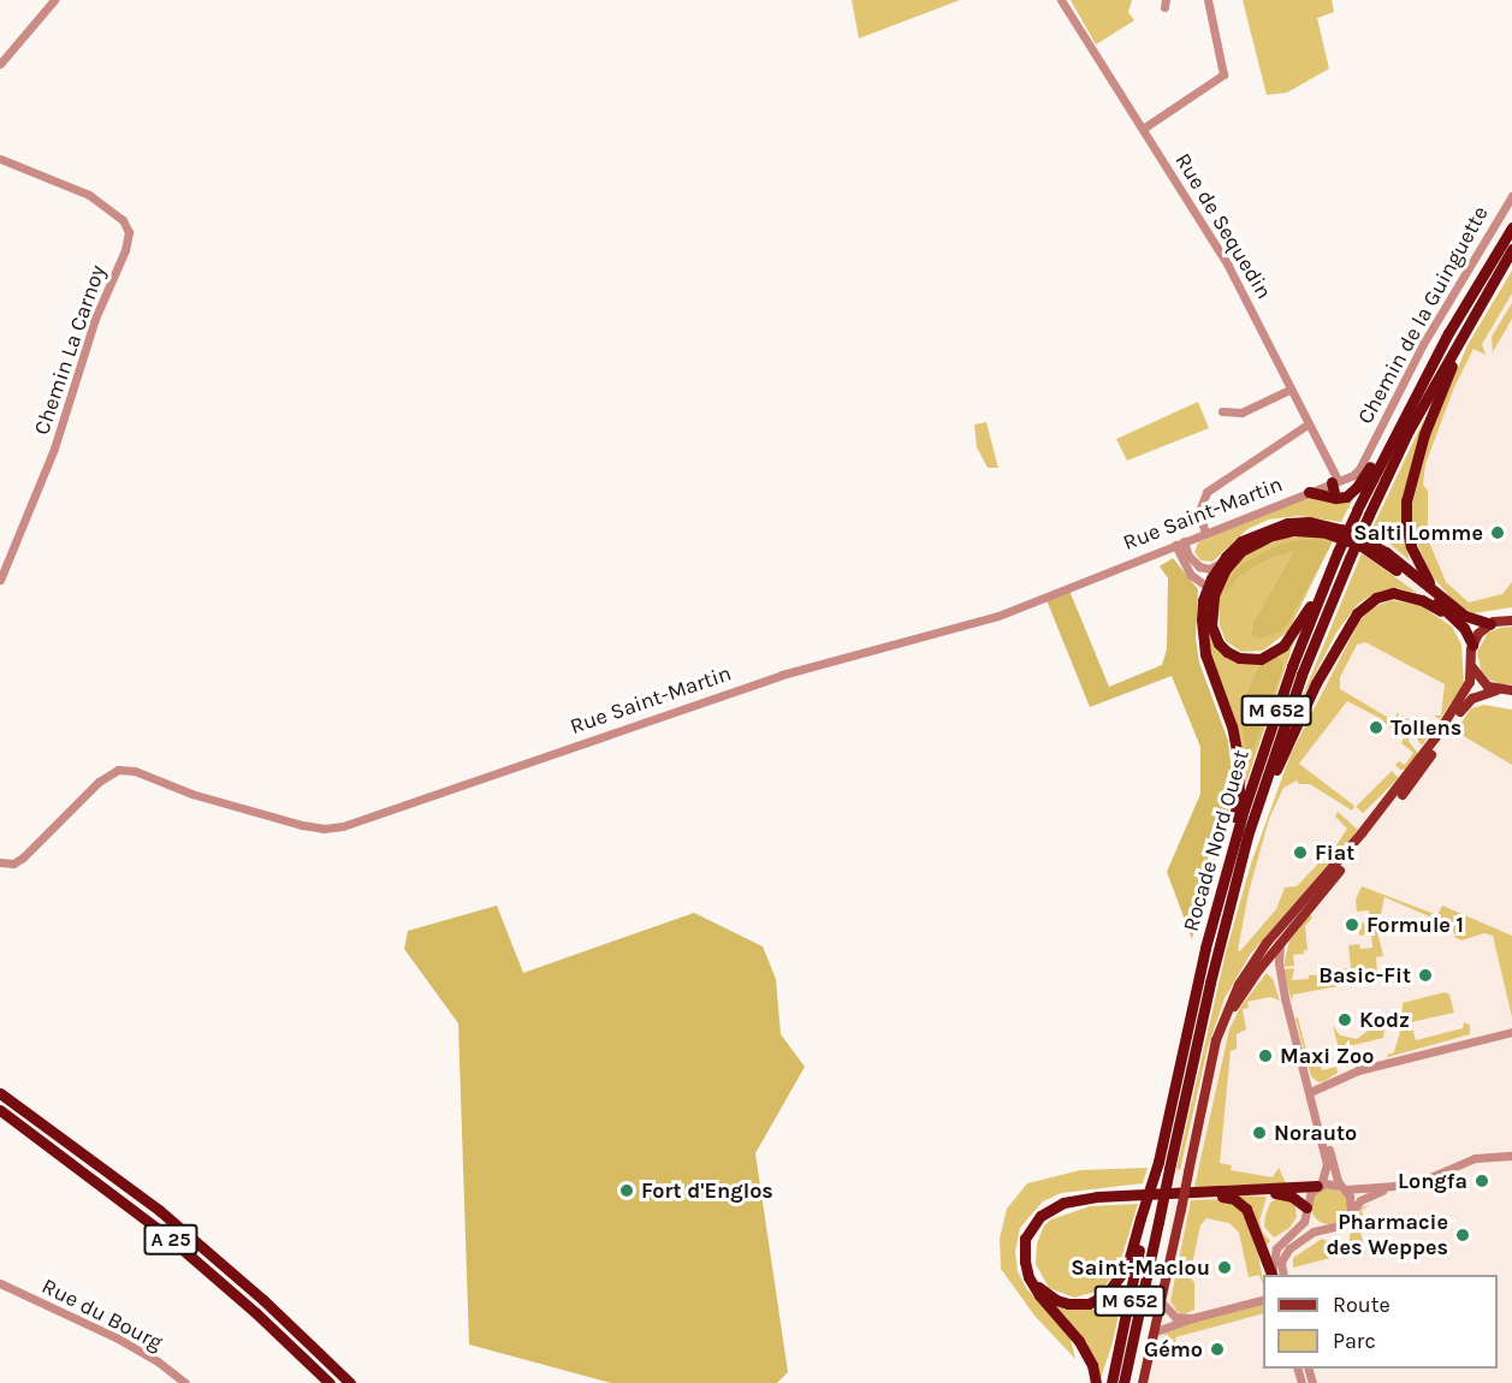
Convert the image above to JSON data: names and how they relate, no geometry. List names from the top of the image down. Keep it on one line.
{"streets":{"highway":["M 652","Rocade Nord Ouest","A 25"],"street":["Rue de Sequedin","Chemin de la Guinguette","Chemin La Carnoy","Rue Saint-Martin","Rue du Bourg"]},"crossings":[["Rue de Sequedin","Chemin de la Guinguette"],["Rue de Sequedin","Rue Saint-Martin"],["Chemin de la Guinguette","Rue Saint-Martin"],["M 652","Rocade Nord Ouest"]],"places":["Salti Lomme","Tollens","Fiat","Formule 1","Basic-Fit","Kodz","Maxi Zoo","Norauto","Longfa","Fort d'Englos","Pharmacie des Weppes","Saint-Maclou","Gémo"],"legend":["Route","Parc"]}
